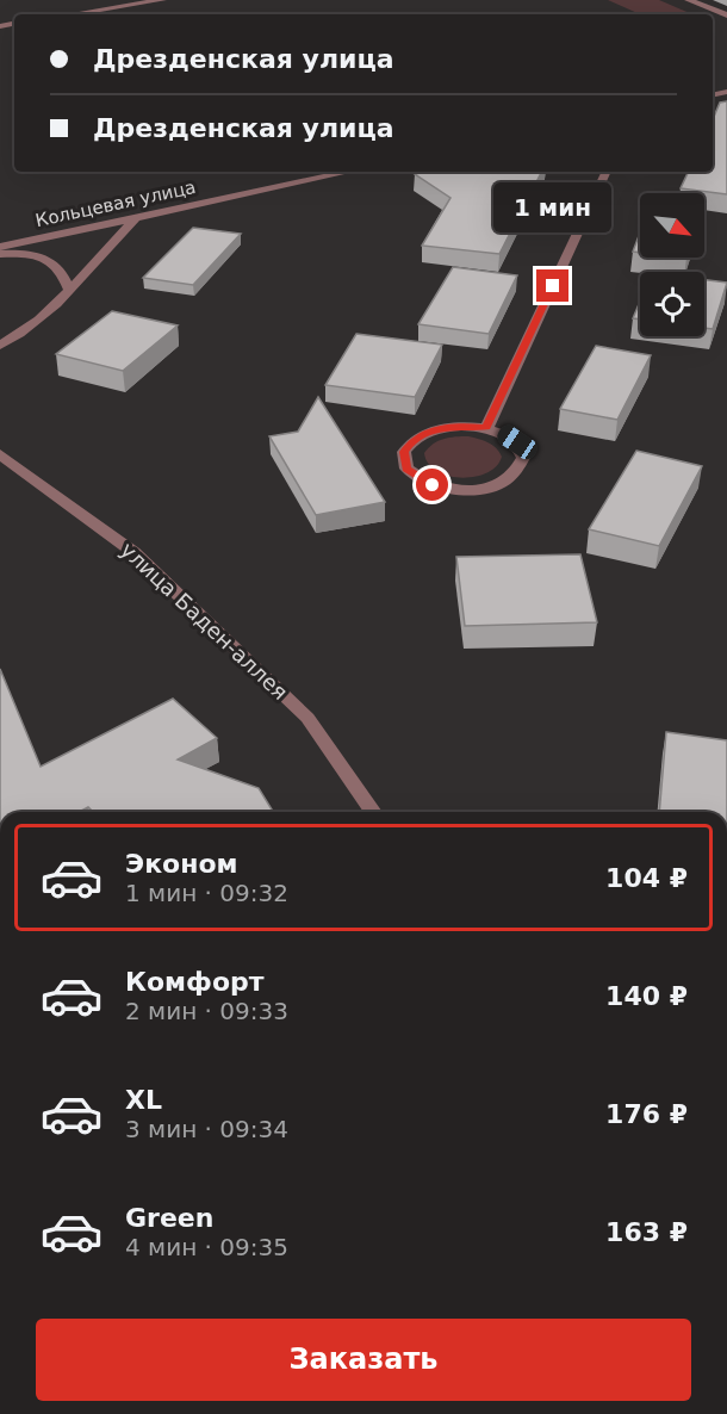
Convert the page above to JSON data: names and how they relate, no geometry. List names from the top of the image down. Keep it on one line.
{"streets":{"street":["Кольцевая улица","улица Баден-аллея"]},"north":"bottom right","page":{"banner":["Дрезденская улица","Дрезденская улица"],"bubble":"1 мин","list":[{"name":"Эконом","note":"1 мин · 09:32","value":"104 ₽"},{"name":"Комфорт","note":"2 мин · 09:33","value":"140 ₽"},{"name":"XL","note":"3 мин · 09:34","value":"176 ₽"},{"name":"Green","note":"4 мин · 09:35","value":"163 ₽"}],"buttons":"Заказать"}}
